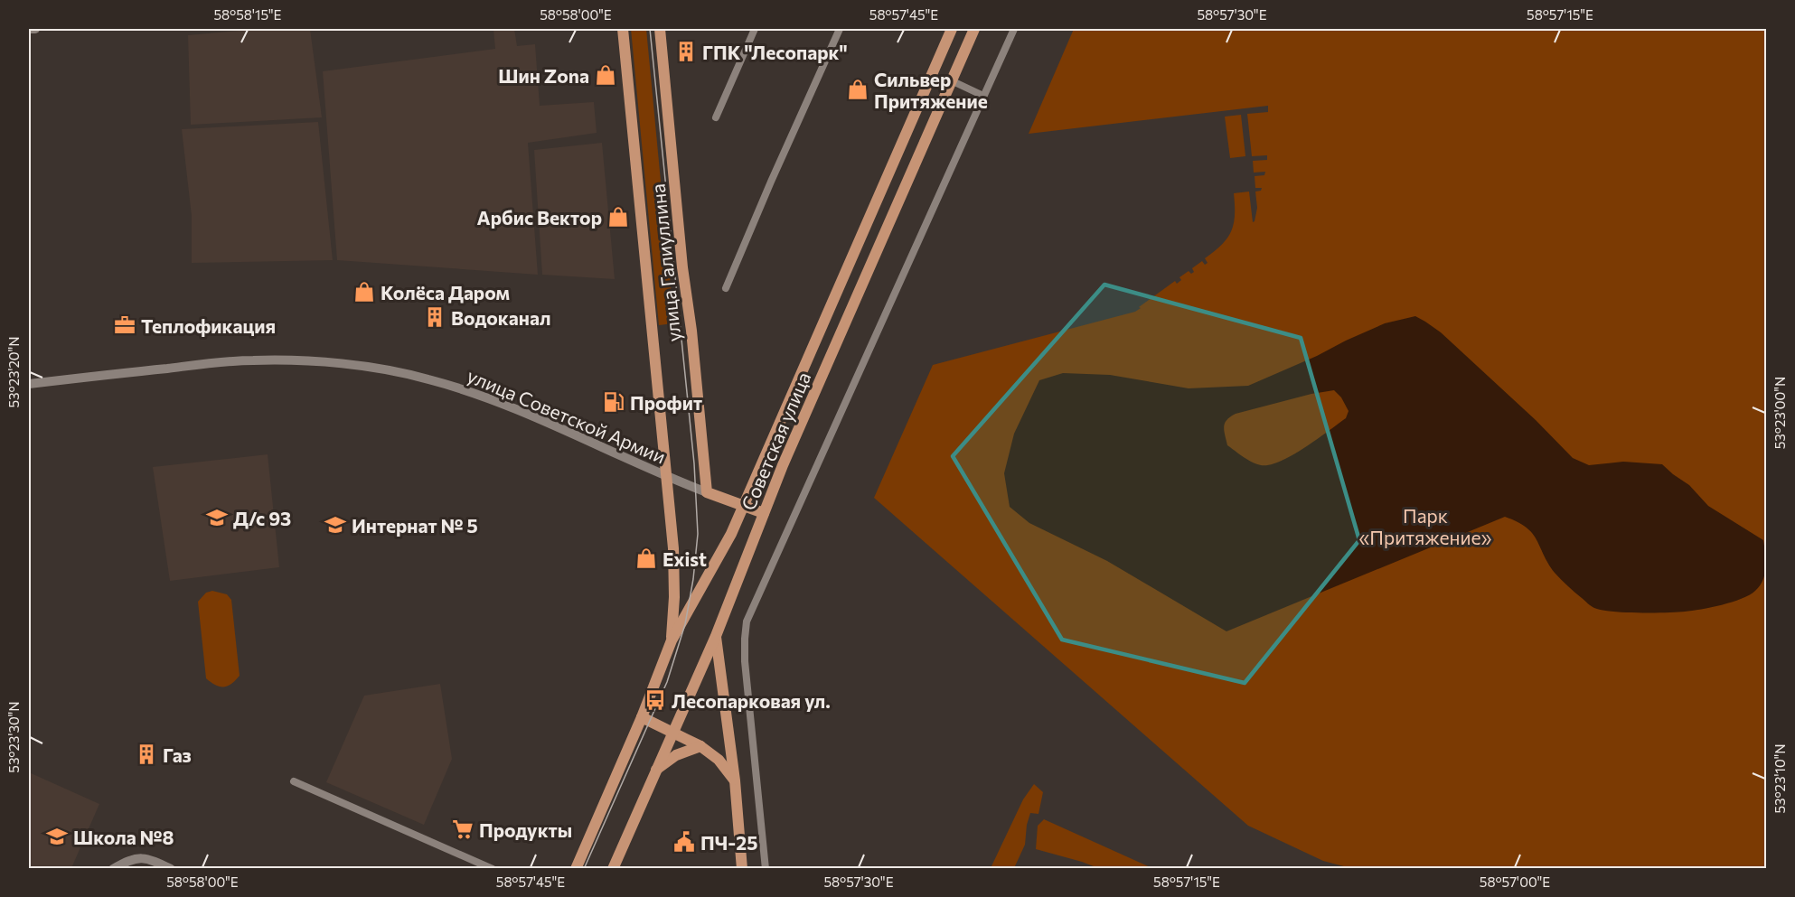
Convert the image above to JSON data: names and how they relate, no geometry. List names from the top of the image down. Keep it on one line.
{"streets":{"main road":["улица Галиуллина","улица Советской Армии","Советская улица"]},"crossings":[["улица Галиуллина","улица Советской Армии"],["улица Галиуллина","Советская улица"],["улица Советской Армии","Советская улица"]],"parks":["Парк «Притяжение»"],"places":{"building":["ГПК \"Лесопарк\"","Водоканал","Газ"],"shop":["Шин Zona","Сильвер Притяжение","Арбис Вектор","Колёса Даром","Exist"],"office":["Теплофикация"],"fuel station":["Профит"],"school or university":["Д/с 93","Интернат № 5","Школа №8"],"bus stop":["Лесопарковая ул."],"supermarket":["Продукты"],"public building":["ПЧ-25"]},"coordinates":["58°58'15\"E","58°58'00\"E","58°57'45\"E","58°57'30\"E","58°57'15\"E","53°23'20\"N","53°23'00\"N","53°23'30\"N","53°23'10\"N","58°57'00\"E"]}
